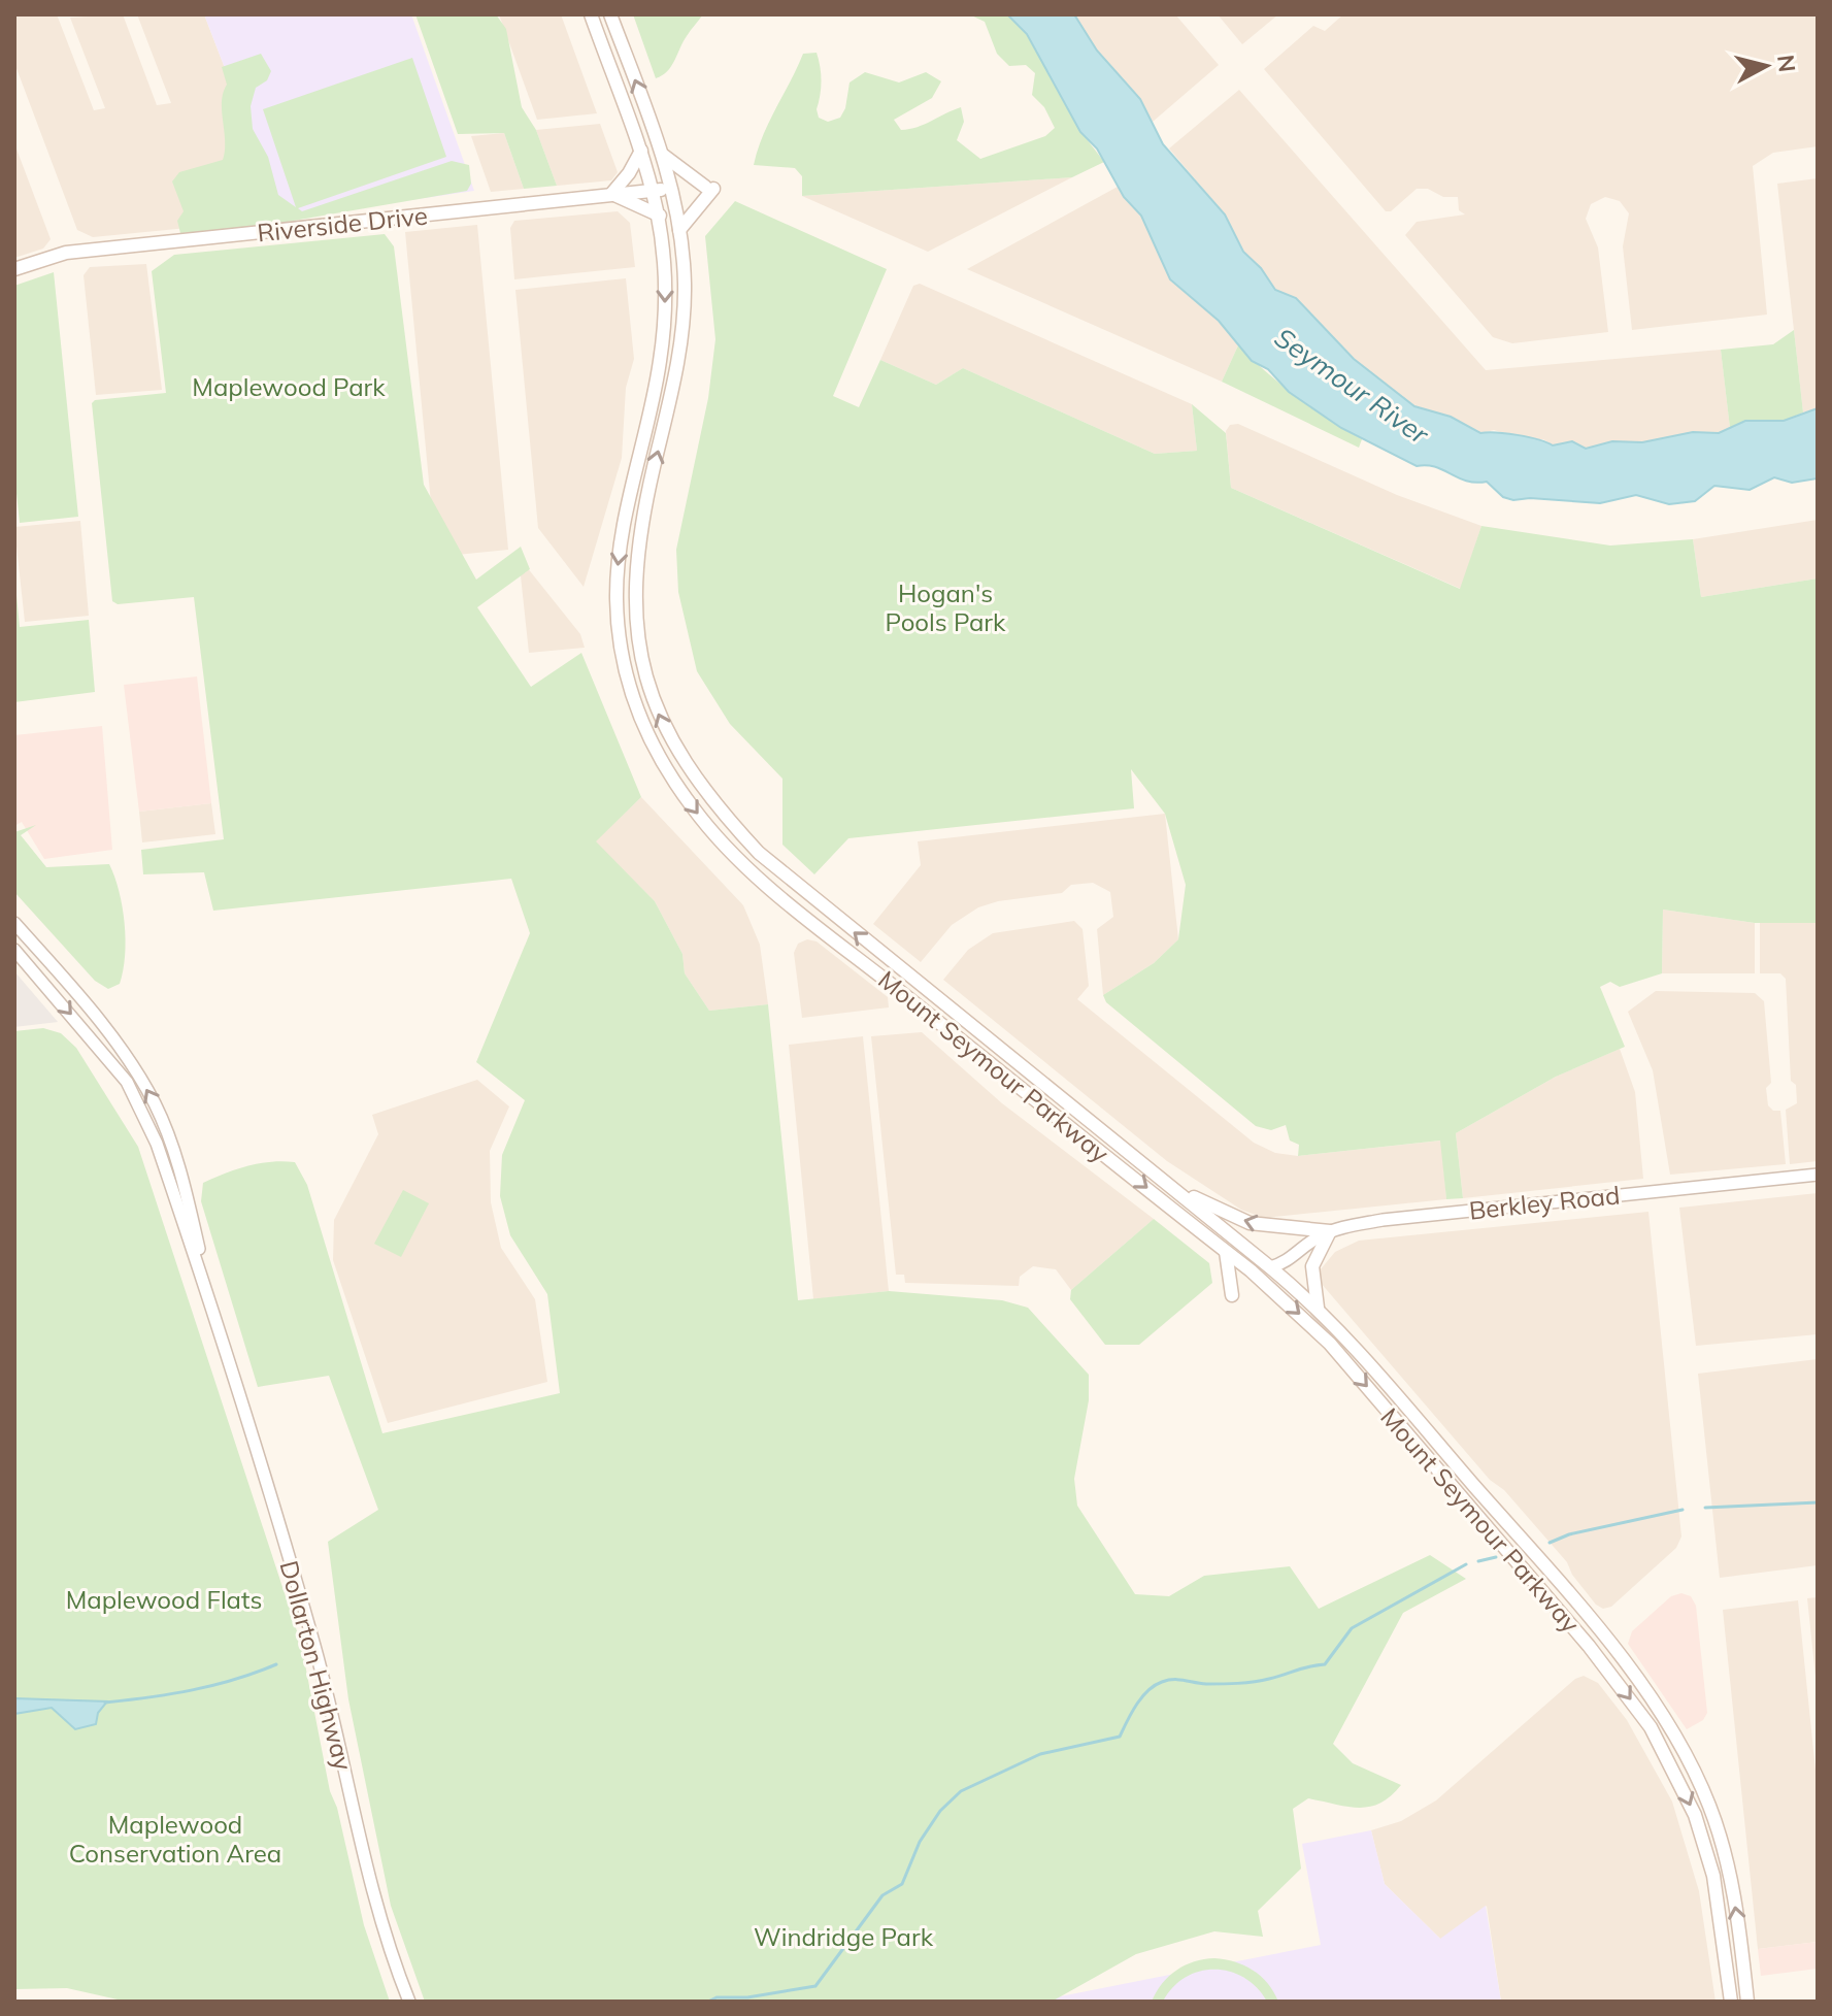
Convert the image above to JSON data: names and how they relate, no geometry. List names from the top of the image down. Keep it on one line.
{"streets":{"main road":["Riverside Drive","Mount Seymour Parkway"],"street":["Berkley Road","Dollarton Highway"]},"crossings":[["Riverside Drive","Mount Seymour Parkway"],["Mount Seymour Parkway","Berkley Road"]],"water":["Seymour River"],"parks":["Maplewood Park","Hogan's Pools Park","Maplewood Flats","Maplewood Conservation Area","Windridge Park"],"north":"right"}
